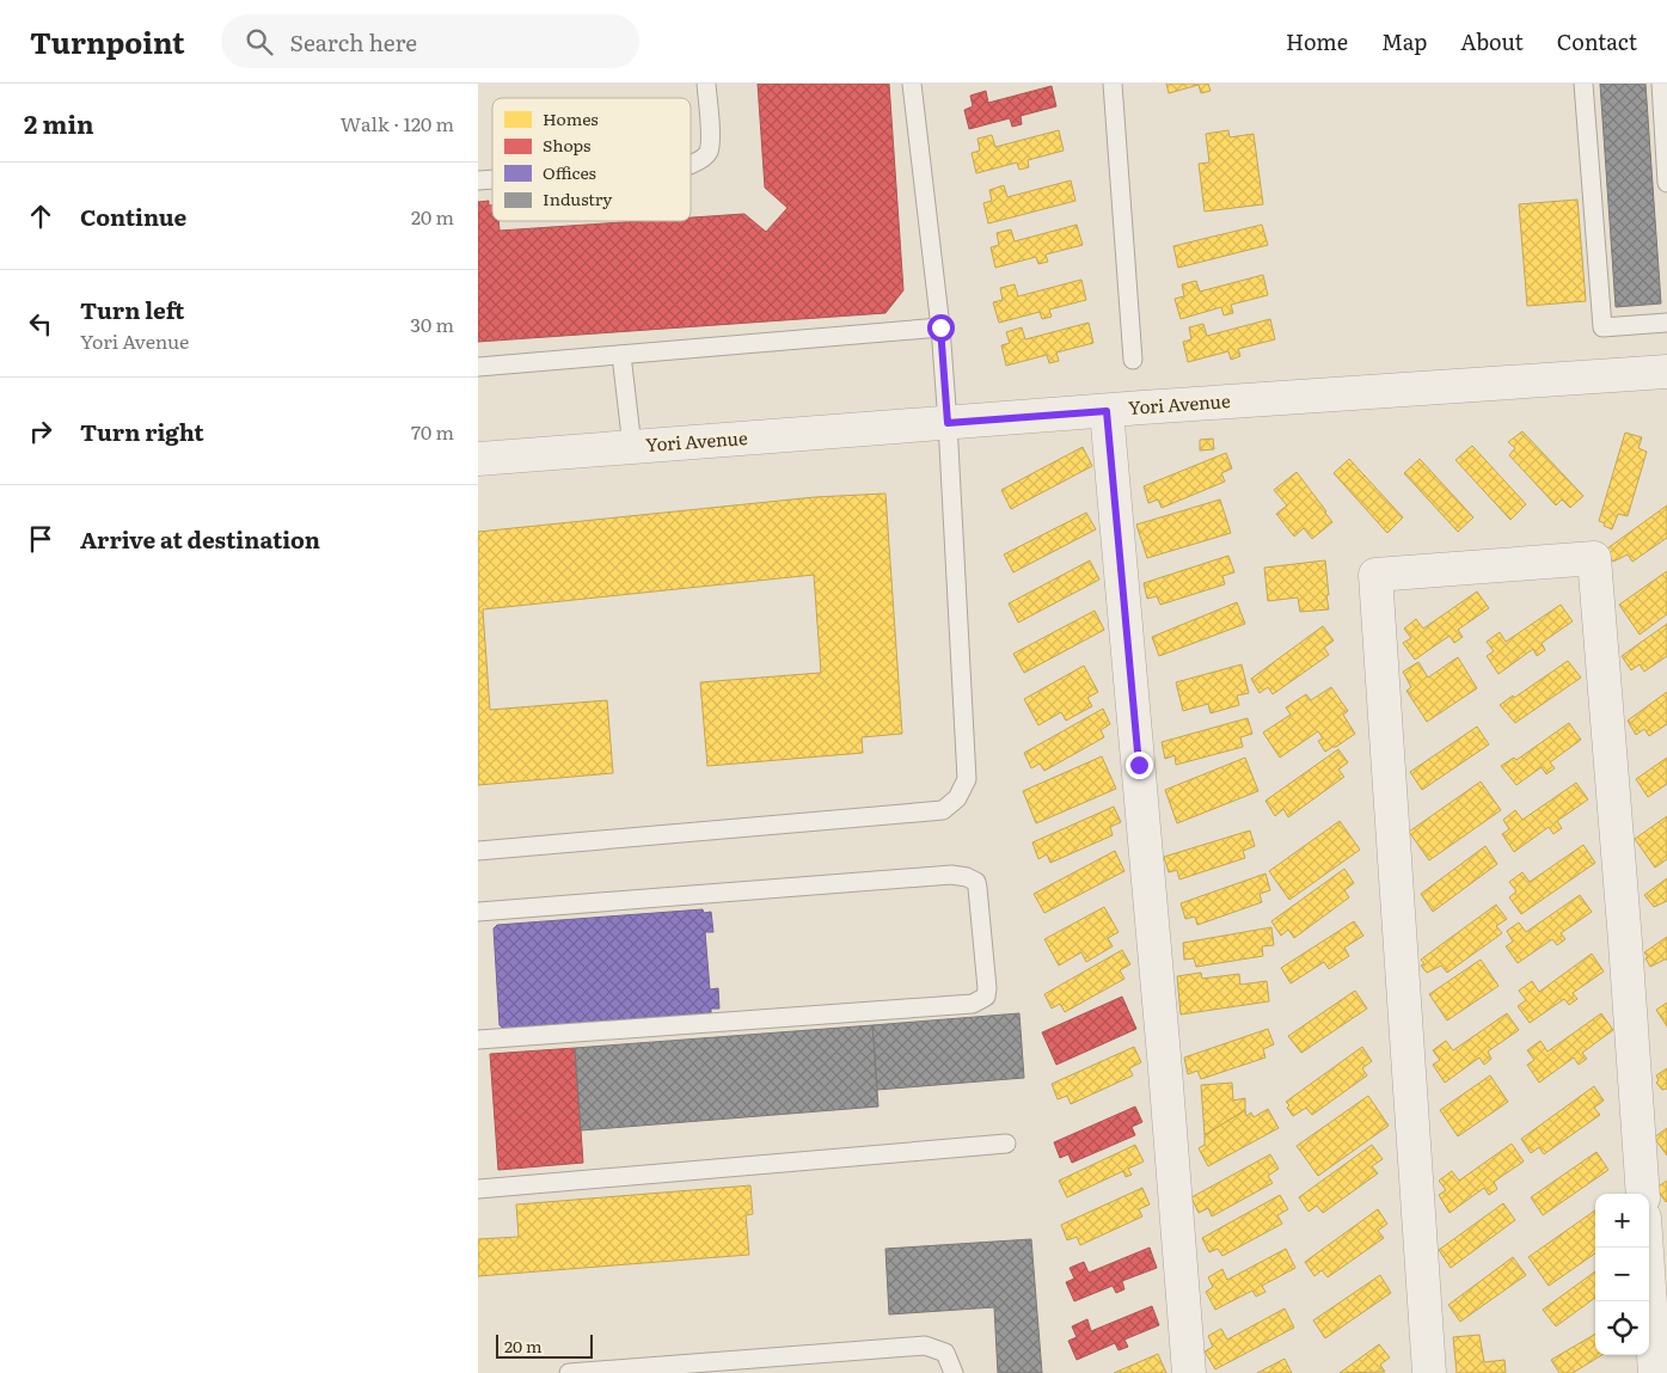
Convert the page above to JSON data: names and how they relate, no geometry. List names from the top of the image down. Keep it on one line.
{"streets":{"street":["Yori Avenue"]},"legend":["Homes","Shops","Offices","Industry"],"scale_bar":"20 m","page":{"header":"Turnpoint","search":"Search here","nav":["Home","Map","About","Contact"],"heading":["2 min","Walk · 120 m"],"list":[["Continue","20 m"],["Turn left","Yori Avenue","30 m"],["Turn right","70 m"],"Arrive at destination"],"map_buttons":["+","−"],"scale":"20 m"}}
